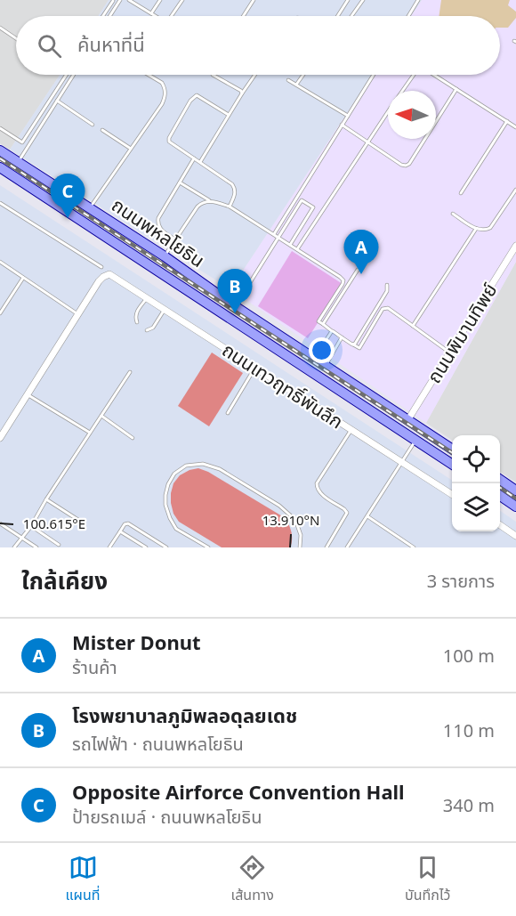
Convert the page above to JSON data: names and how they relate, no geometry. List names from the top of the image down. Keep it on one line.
{"streets":{"main road":["ถนนพหลโยธิน"],"street":["ถนนพิมานทิพย์","ถนนเทวฤทธิ์พันลึก"]},"crossings":[["ถนนพหลโยธิน","ถนนพิมานทิพย์"]],"north":"left","page":{"search":"ค้นหาที่นี่","pins":["C","A","B"],"heading":["ใกล้เคียง","3 รายการ"],"list":[{"mark":"A","name":"Mister Donut","note":"ร้านค้า","value":"100 m"},{"mark":"B","name":"โรงพยาบาลภูมิพลอดุลยเดช","note":"รถไฟฟ้า · ถนนพหลโยธิน","value":"110 m"},{"mark":"C","name":"Opposite Airforce Convention Hall","note":"ป้ายรถเมล์ · ถนนพหลโยธิน","value":"340 m"}],"nav":["แผนที่","เส้นทาง","บันทึกไว้"]},"coordinates":["13.910°N","100.615°E"]}
